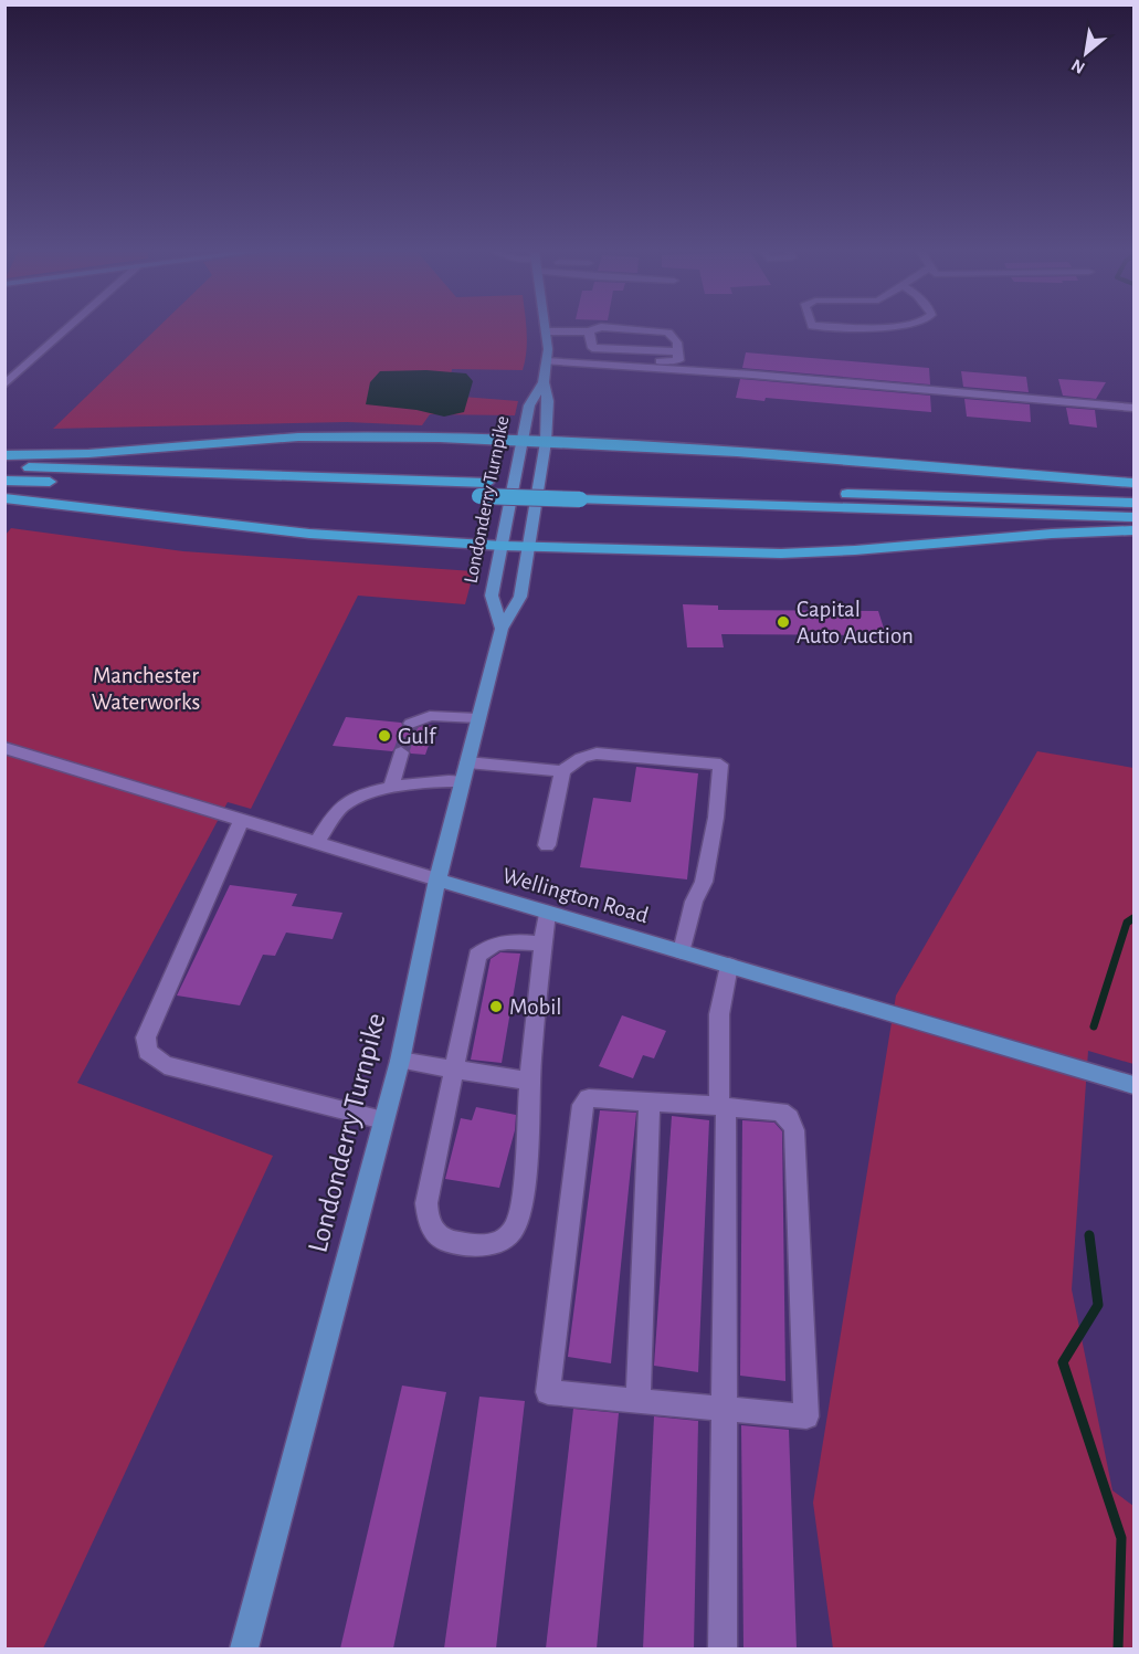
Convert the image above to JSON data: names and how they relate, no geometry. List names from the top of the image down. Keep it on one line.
{"streets":{"main road":["Londonderry Turnpike","Wellington Road"]},"crossings":[["Londonderry Turnpike","Wellington Road"]],"parks":["Manchester Waterworks"],"places":["Capital Auto Auction","Gulf","Mobil"],"north":"bottom left"}
